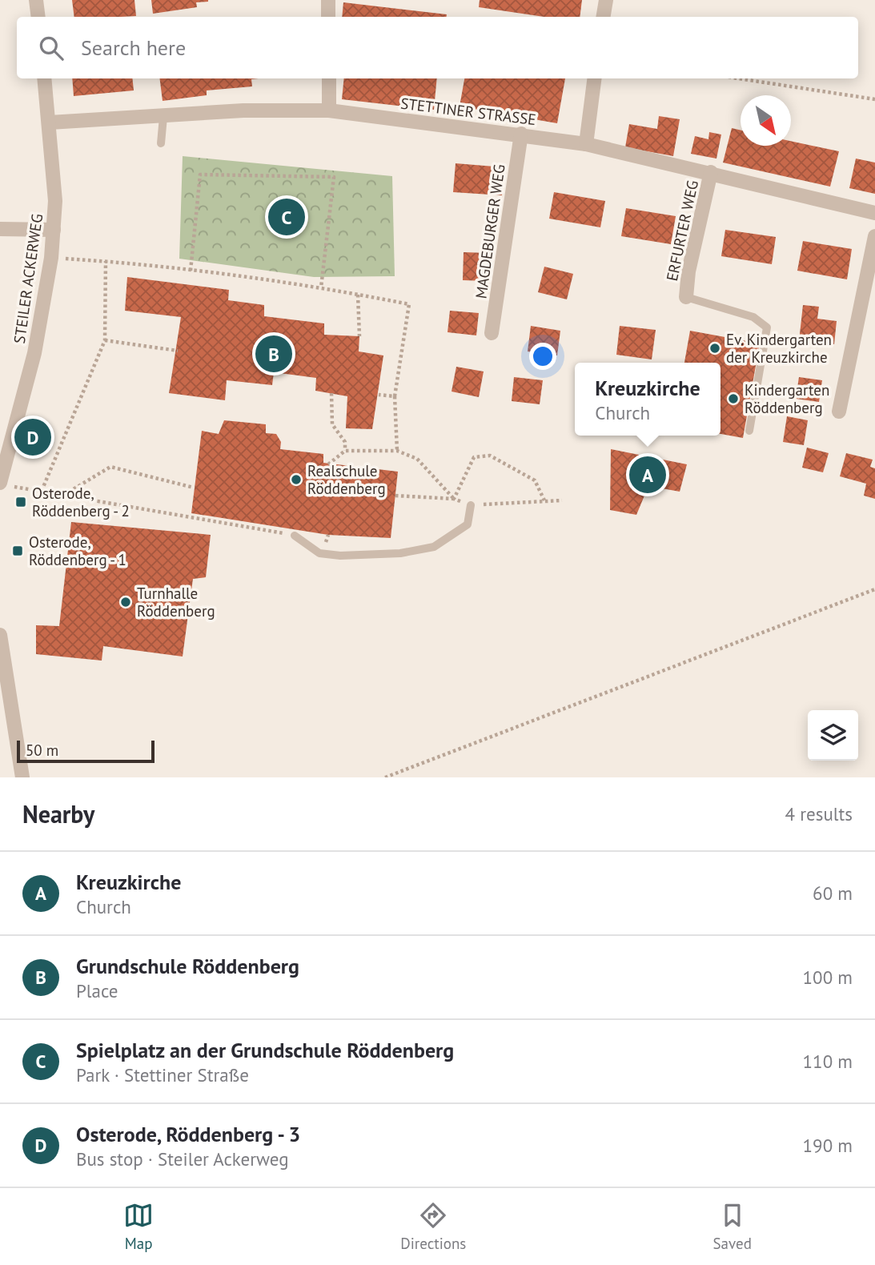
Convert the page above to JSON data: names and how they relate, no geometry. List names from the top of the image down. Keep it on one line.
{"streets":{"street":["STETTINER STRASSE","ERFURTER WEG","MAGDEBURGER WEG","STEILER ACKERWEG"]},"crossings":[["STETTINER STRASSE","ERFURTER WEG"],["STETTINER STRASSE","MAGDEBURGER WEG"],["STETTINER STRASSE","STEILER ACKERWEG"]],"places":{"other":["Ev. Kindergarten der Kreuzkirche","Kindergarten Röddenberg","Realschule Röddenberg","Turnhalle Röddenberg"],"transit":["Osterode, Röddenberg - 2","Osterode, Röddenberg - 1"]},"scale_bar":"50 m","north":"bottom right","page":{"search":"Search here","pins":["C","B","D","A"],"popup":["Kreuzkirche","Church"],"scale":"50 m","heading":["Nearby","4 results"],"list":[{"mark":"A","name":"Kreuzkirche","note":"Church","value":"60 m"},{"mark":"B","name":"Grundschule Röddenberg","note":"Place","value":"100 m"},{"mark":"C","name":"Spielplatz an der Grundschule Röddenberg","note":"Park · Stettiner Straße","value":"110 m"},{"mark":"D","name":"Osterode, Röddenberg - 3","note":"Bus stop · Steiler Ackerweg","value":"190 m"}],"nav":["Map","Directions","Saved"]}}
